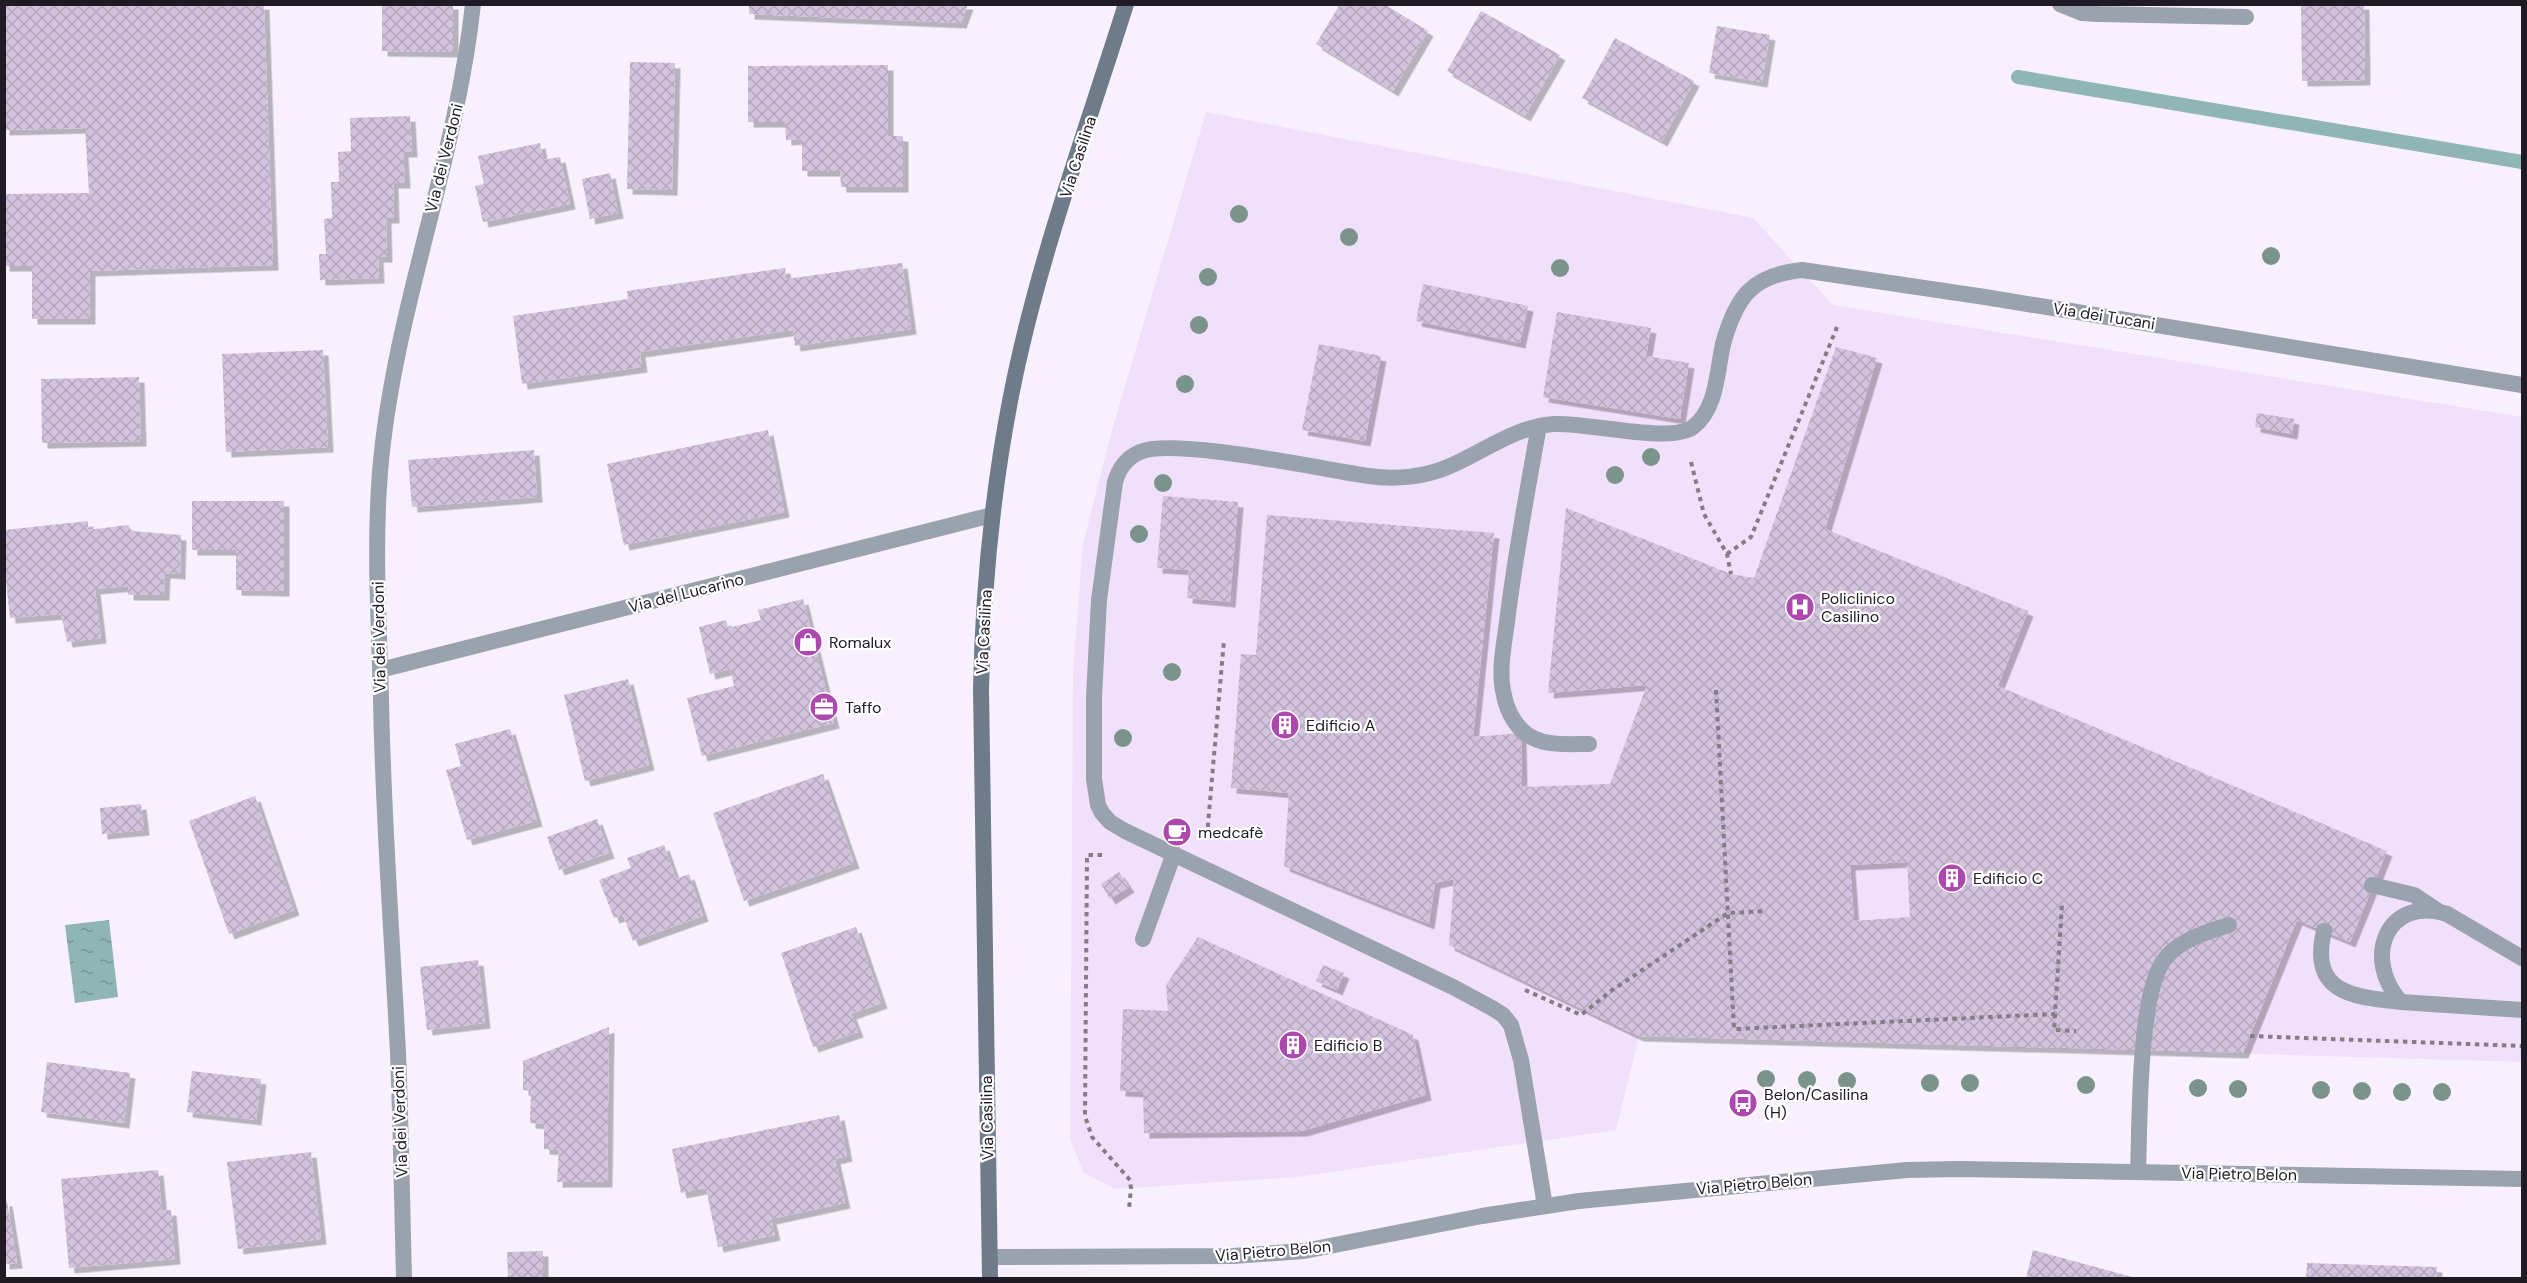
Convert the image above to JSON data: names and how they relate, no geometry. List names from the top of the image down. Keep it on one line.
{"streets":{"main road":["Via Casilina"],"street":["Via dei Verdoni","Via dei Tucani","Via del Lucarino","Via Pietro Belon"]},"crossings":[["Via Casilina","Via del Lucarino"],["Via Casilina","Via Pietro Belon"],["Via dei Verdoni","Via del Lucarino"]],"places":{"hospital":["Policlinico Casilino"],"shop":["Romalux"],"office":["Taffo"],"building":["Edificio A","Edificio C","Edificio B"],"cafe":["medcafè"],"bus stop":["Belon/Casilina (H)"]}}
